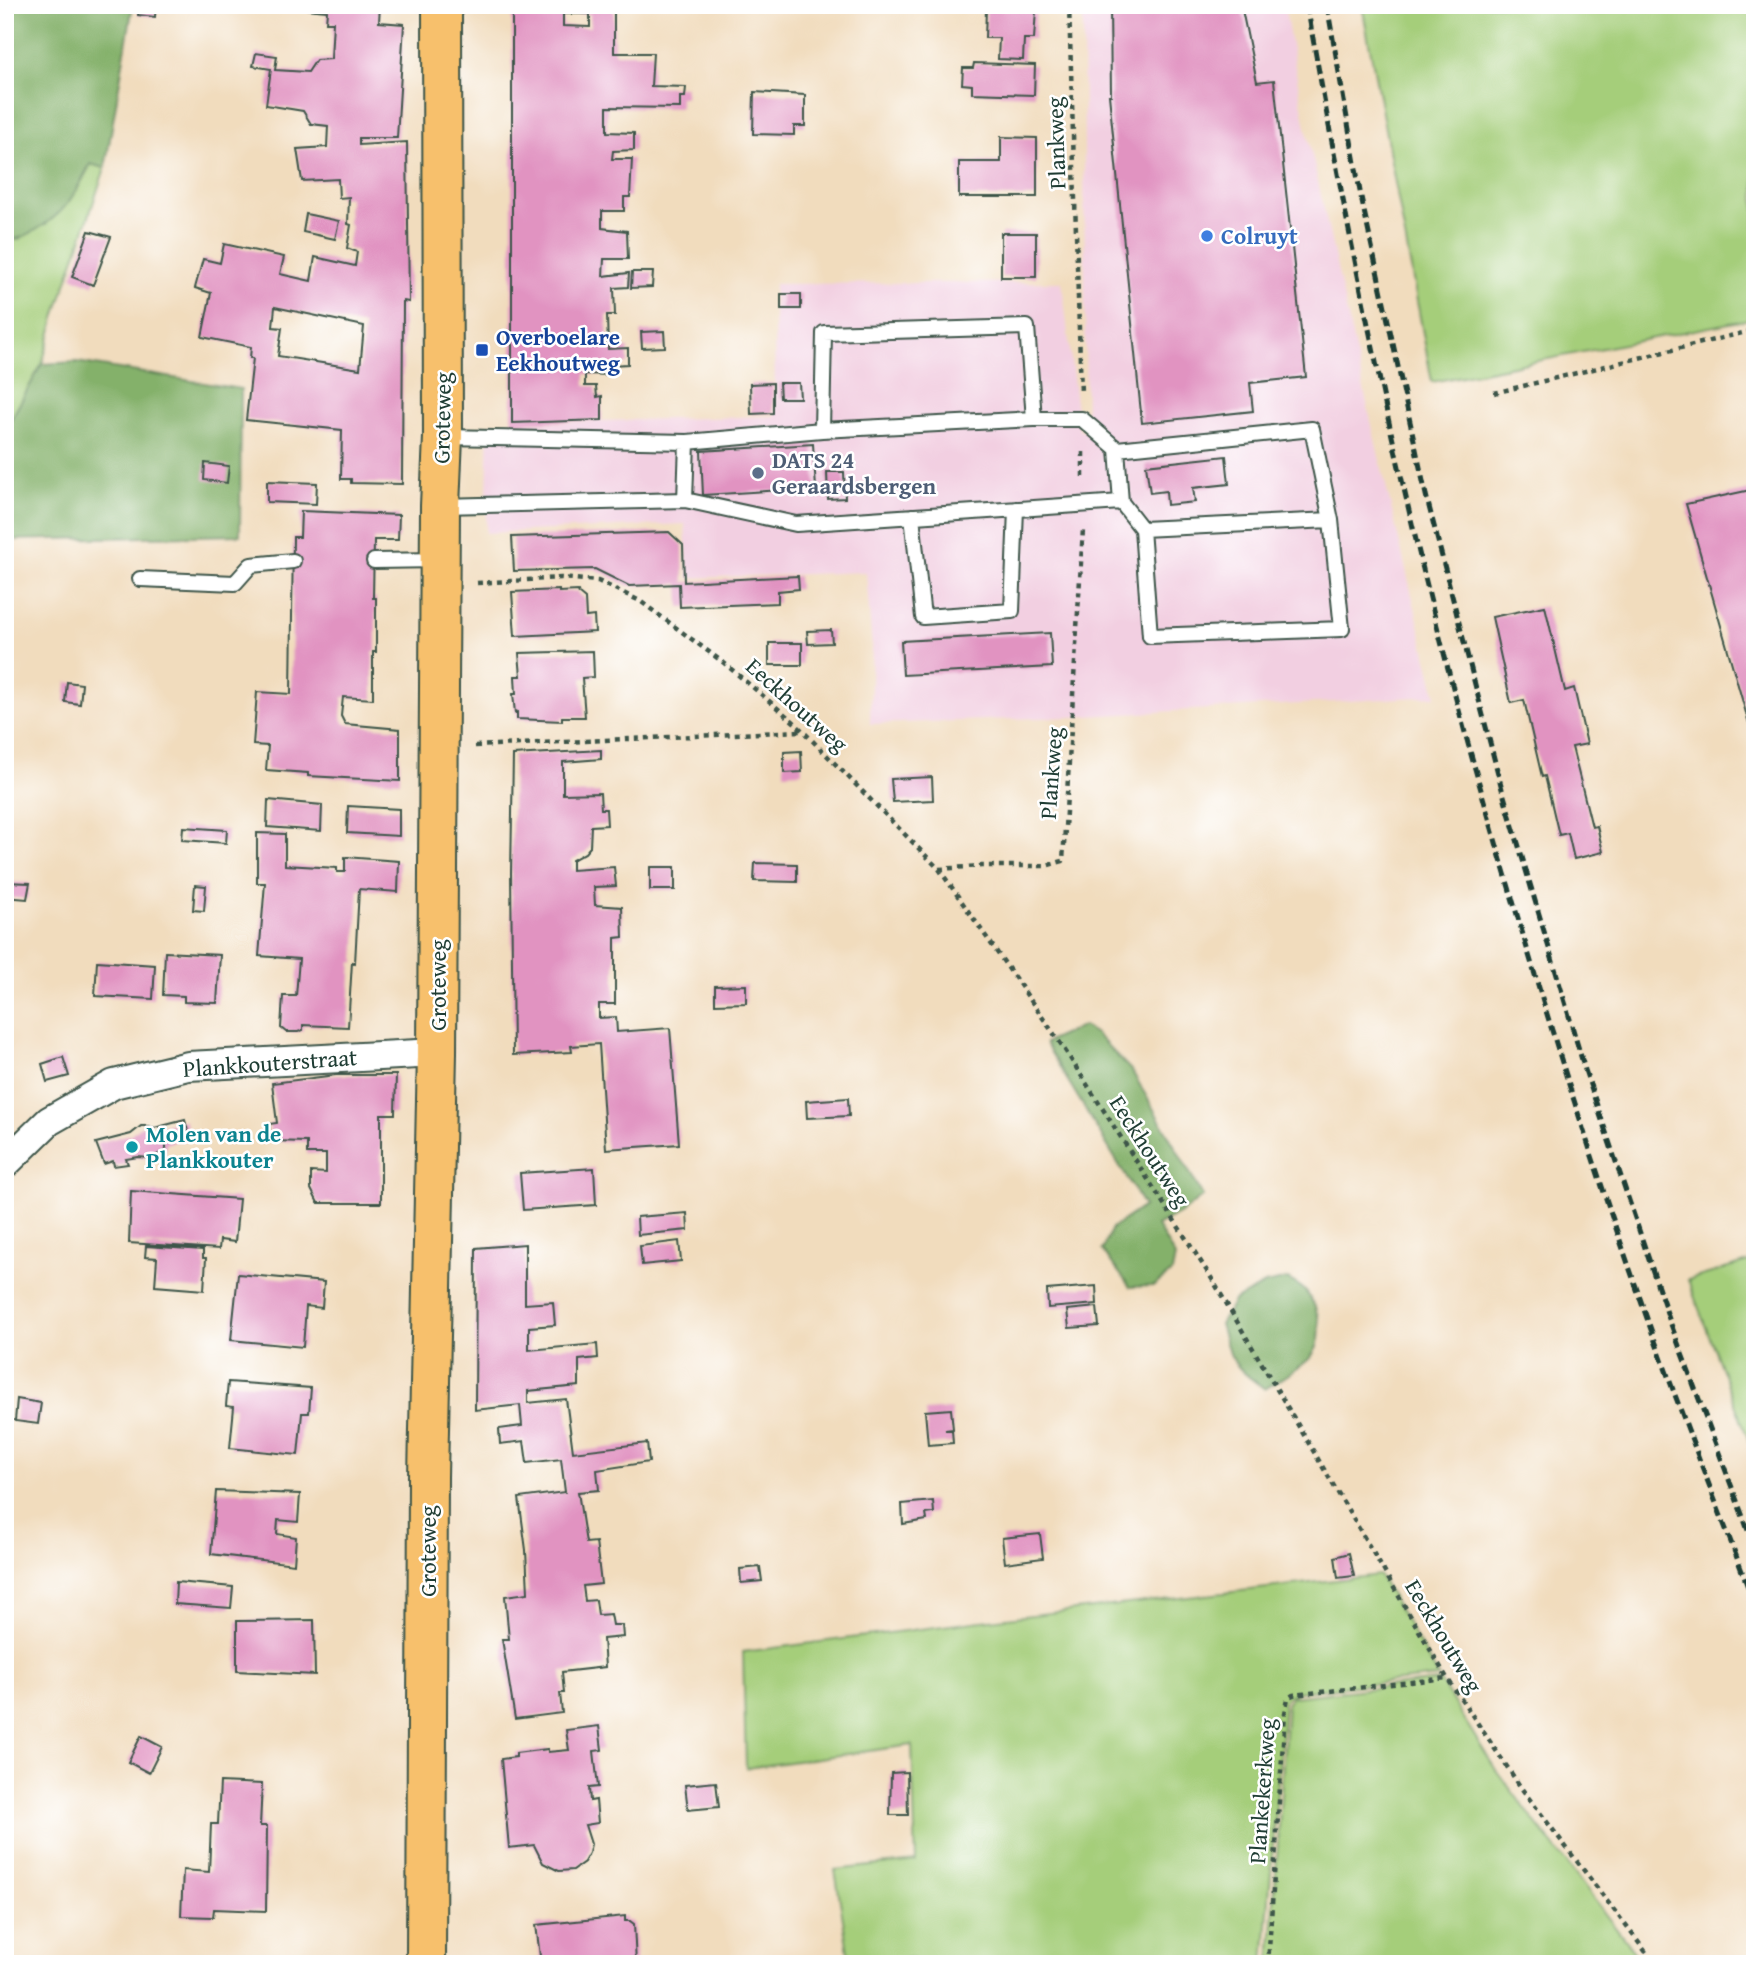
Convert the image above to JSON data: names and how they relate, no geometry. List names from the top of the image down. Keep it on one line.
{"streets":{"main road":["Groteweg"],"street":["Plankkouterstraat"],"path":["Plankweg","Eeckhoutweg","Plankekerkweg"]},"crossings":[["Plankweg","Eeckhoutweg"],["Groteweg","Eeckhoutweg"],["Groteweg","Plankkouterstraat"],["Eeckhoutweg","Plankekerkweg"]],"places":{"other":["Colruyt","DATS 24 Geraardsbergen","Molen van de Plankkouter"],"transit":["Overboelare Eekhoutweg"]}}
